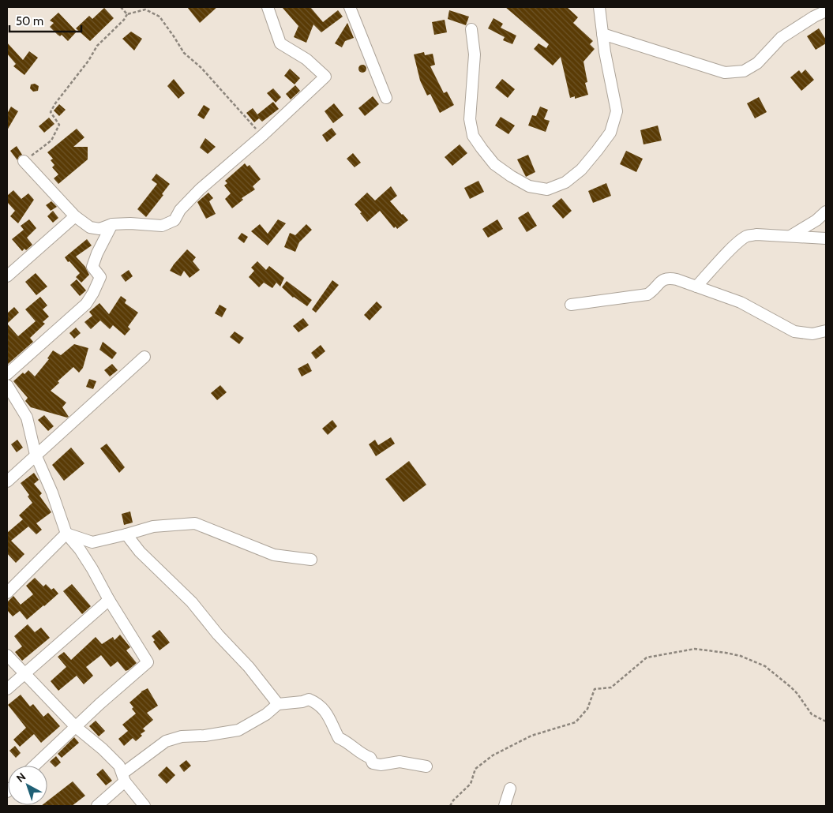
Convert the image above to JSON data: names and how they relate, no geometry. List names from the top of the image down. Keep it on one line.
{"scale_bar":"50 m","north":"top left"}
